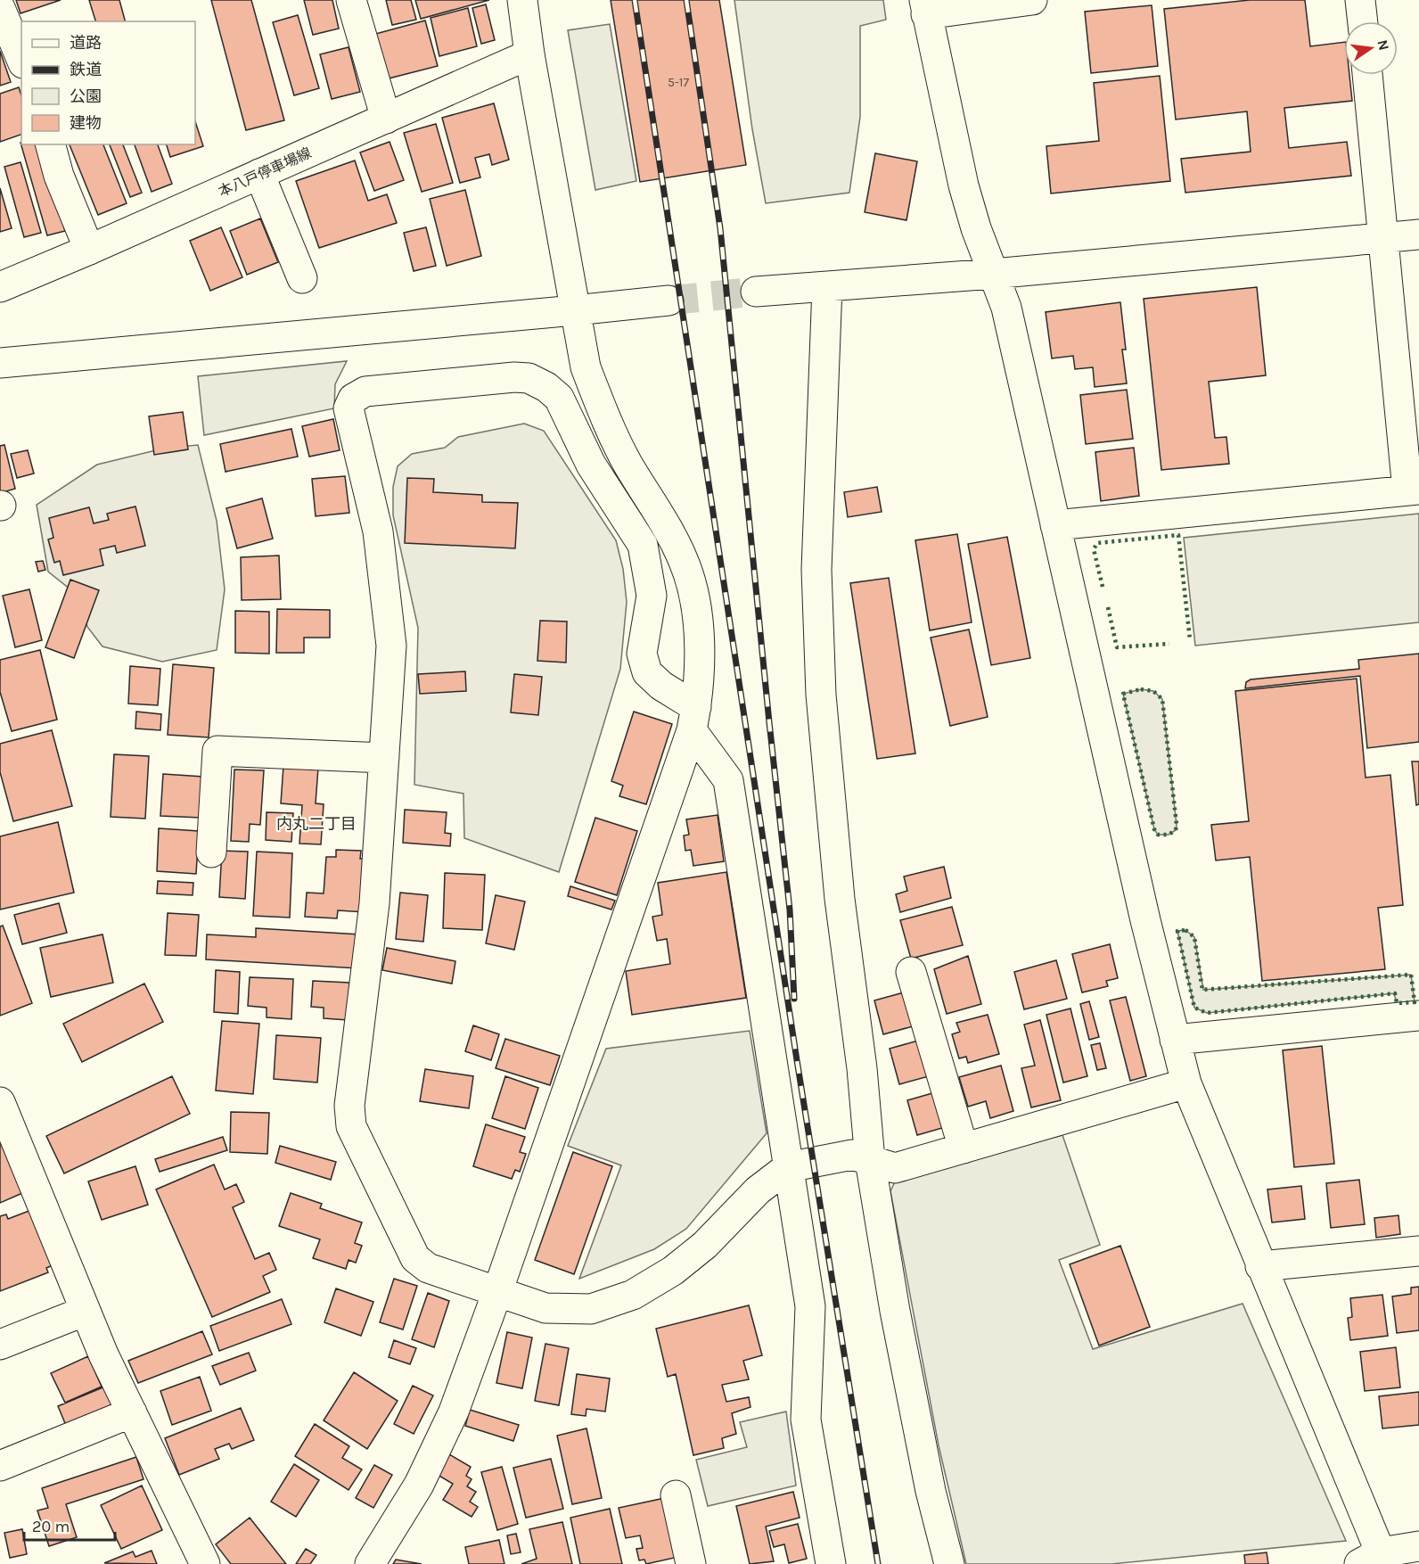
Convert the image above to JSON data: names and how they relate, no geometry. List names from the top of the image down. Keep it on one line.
{"streets":{"street":["本八戸停車場線"]},"districts":["内丸二丁目"],"house_numbers":["5-17"],"legend":["道路","鉄道","公園","建物"],"scale_bar":"20 m","north":"right"}
